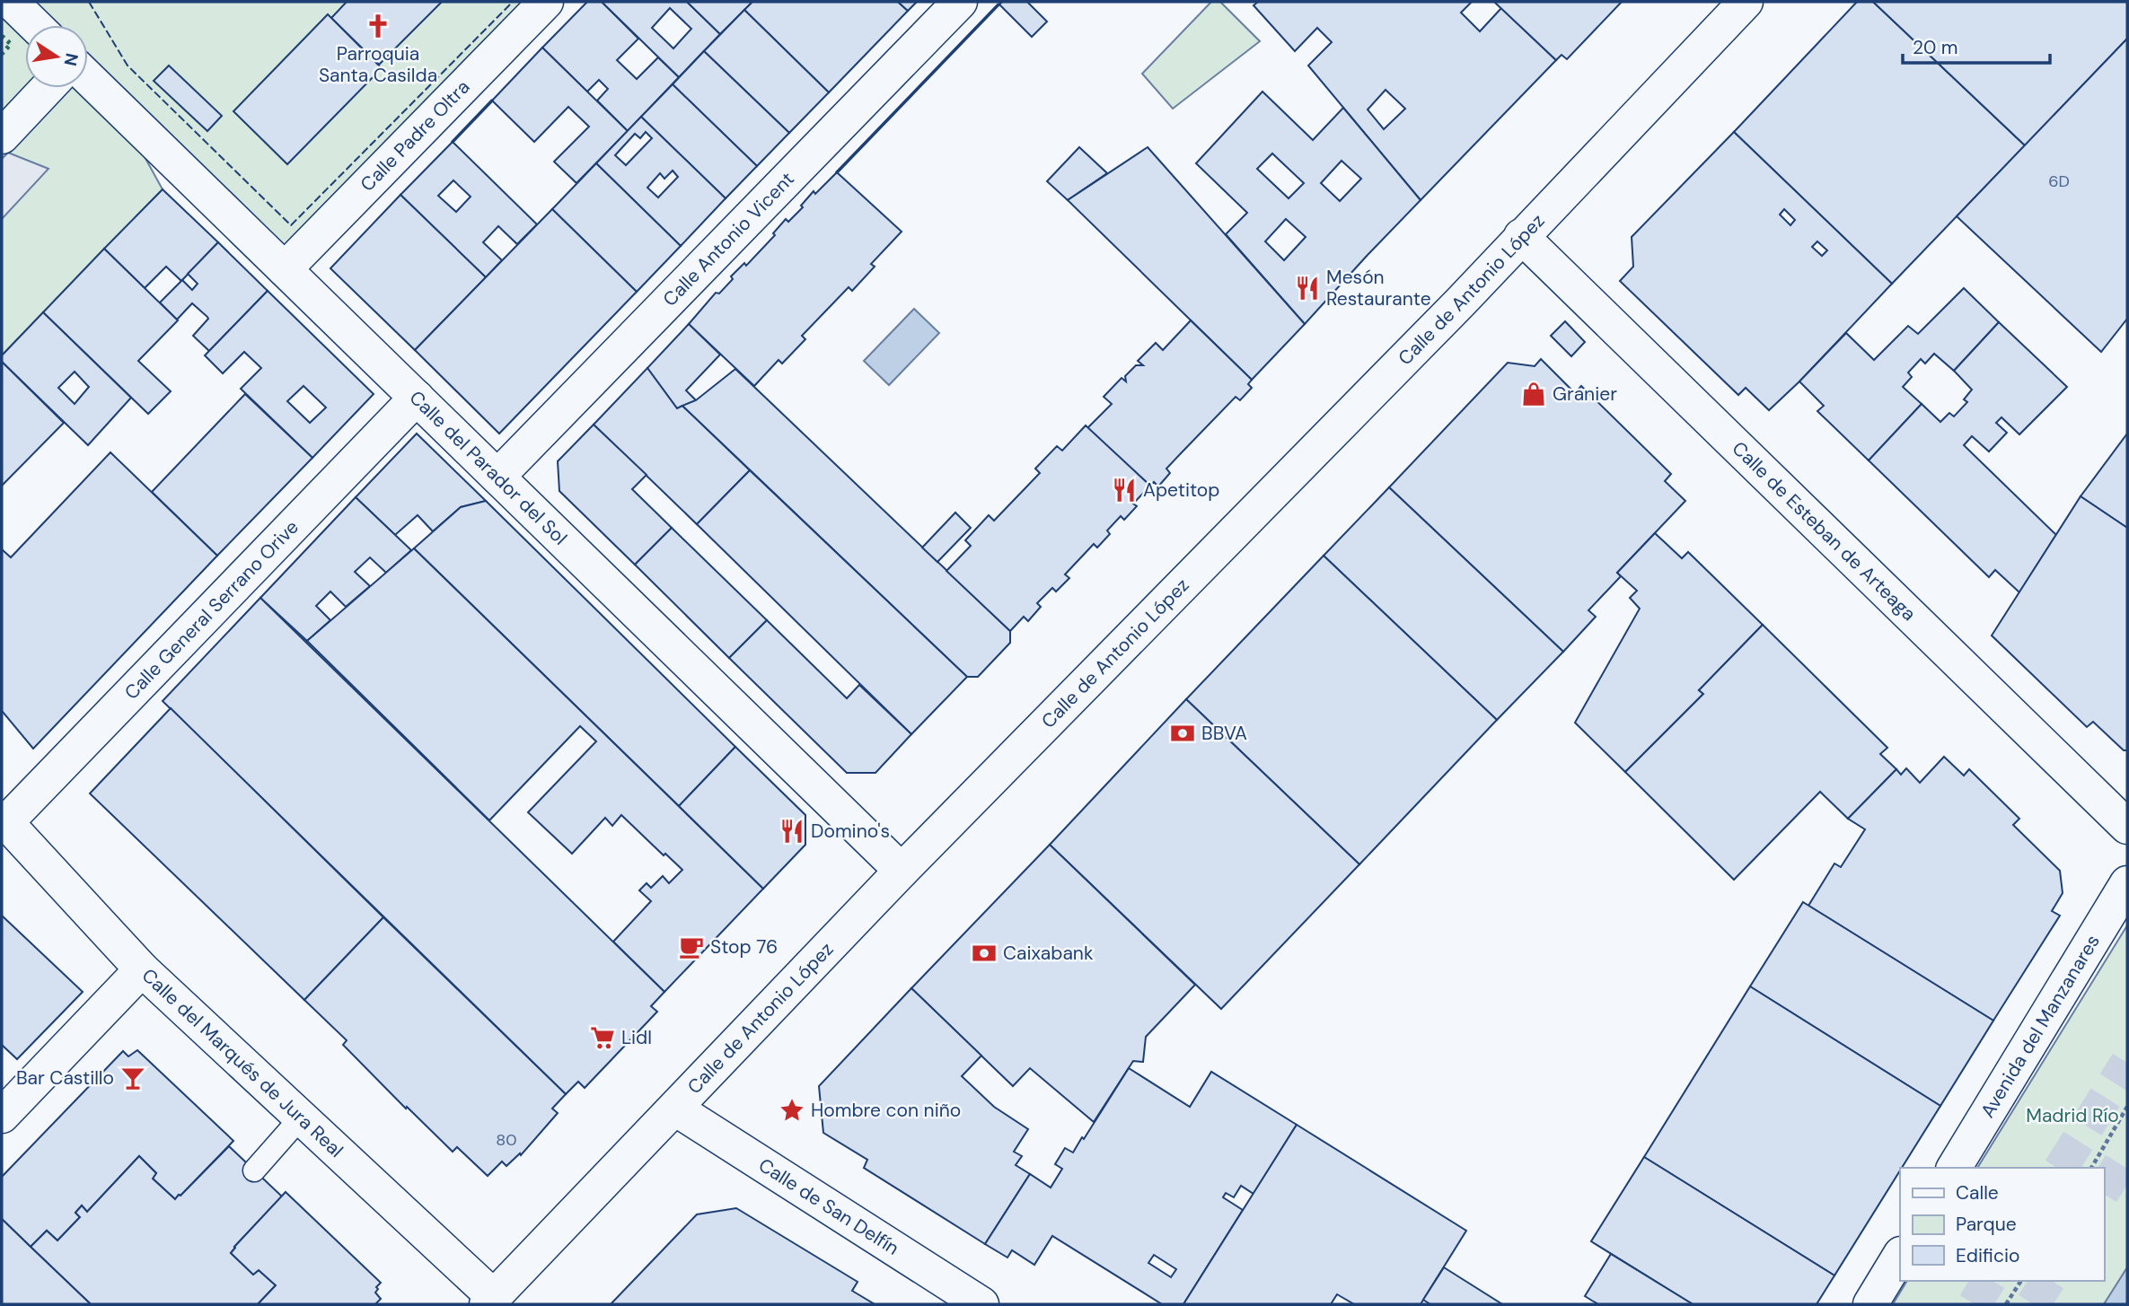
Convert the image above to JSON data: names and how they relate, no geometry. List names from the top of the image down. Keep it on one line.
{"streets":{"street":["Calle Padre Oltra","Calle Antonio Vicent","Calle de Antonio López","Calle del Parador del Sol","Calle de Esteban de Arteaga","Calle General Serrano Orive","Avenida del Manzanares","Calle del Marqués de Jura Real","Calle de San Delfín"]},"crossings":[["Calle Padre Oltra","Calle del Parador del Sol"],["Calle Antonio Vicent","Calle del Parador del Sol"],["Calle de Antonio López","Calle del Parador del Sol"],["Calle de Antonio López","Calle de Esteban de Arteaga"],["Calle de Antonio López","Calle del Marqués de Jura Real"],["Calle de Antonio López","Calle de San Delfín"],["Calle del Parador del Sol","Calle General Serrano Orive"],["Calle General Serrano Orive","Calle del Marqués de Jura Real"]],"parks":["Madrid Río"],"places":{"church":["Parroquia Santa Casilda"],"restaurant":["Mesón Restaurante","Apetitop","Domino's"],"shop":["Granier"],"bank":["BBVA","Caixabank"],"cafe":["Stop 76"],"supermarket":["Lidl"],"bar":["Bar Castillo"],"place":["Hombre con niño"]},"house_numbers":["6D","80"],"legend":["Calle","Parque","Edificio"],"scale_bar":"20 m","north":"right"}
